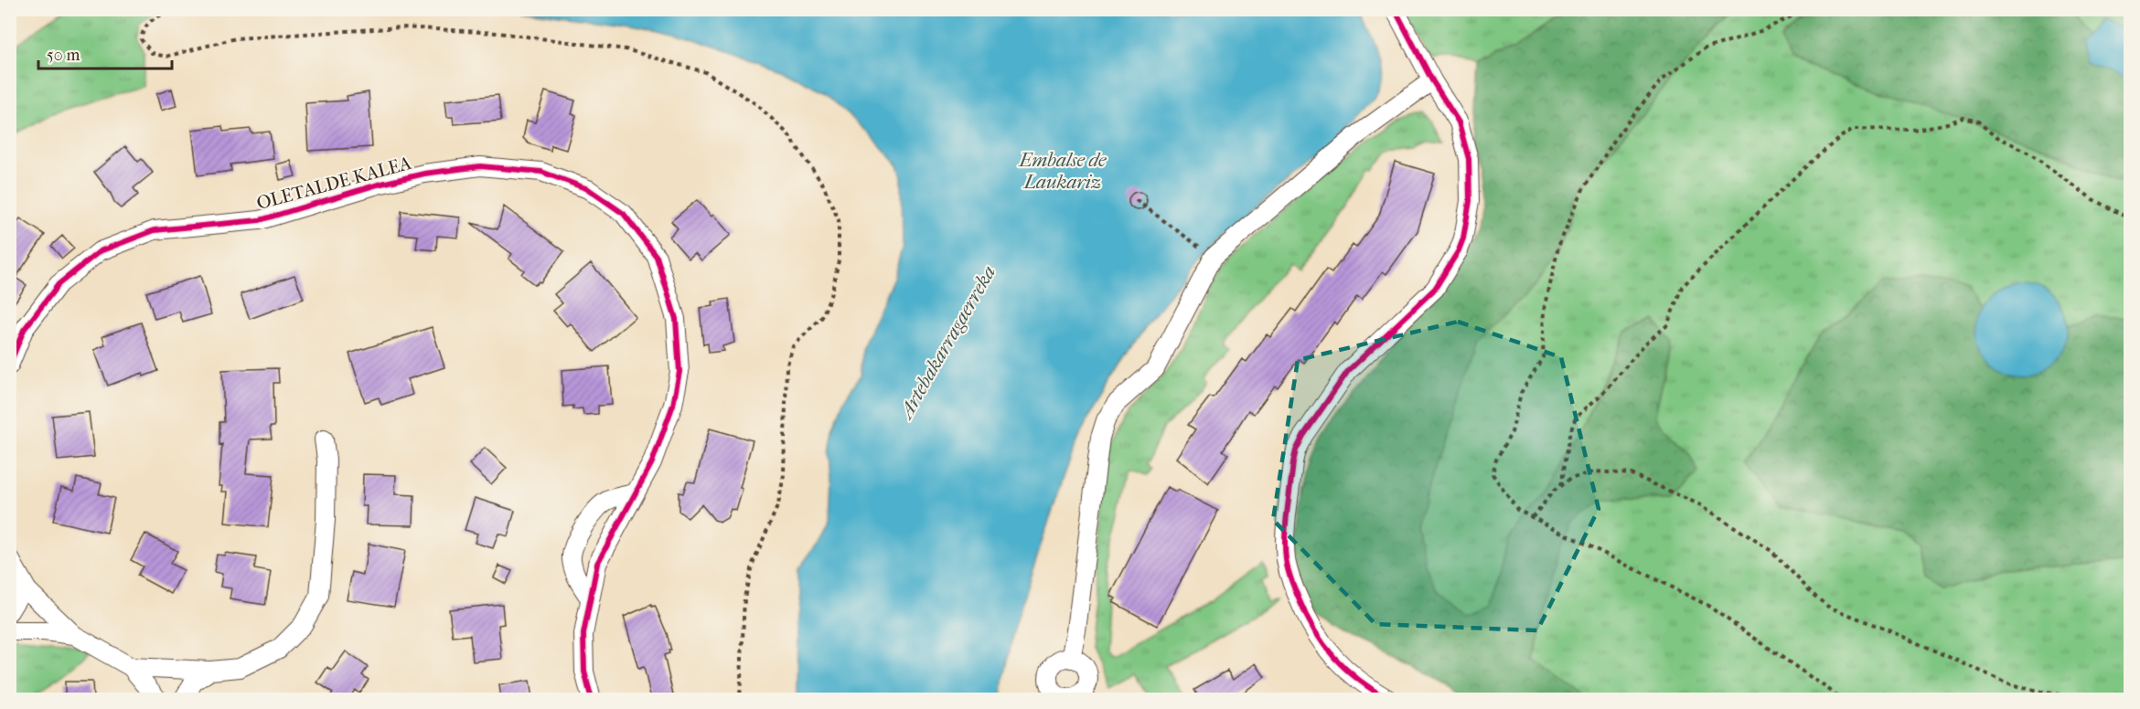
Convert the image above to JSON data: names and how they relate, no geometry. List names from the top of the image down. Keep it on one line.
{"streets":{"street":["OLETALDE KALEA"]},"water":["Embalse de Laukariz","Artebakarragaerreka"],"scale_bar":"50 m"}
